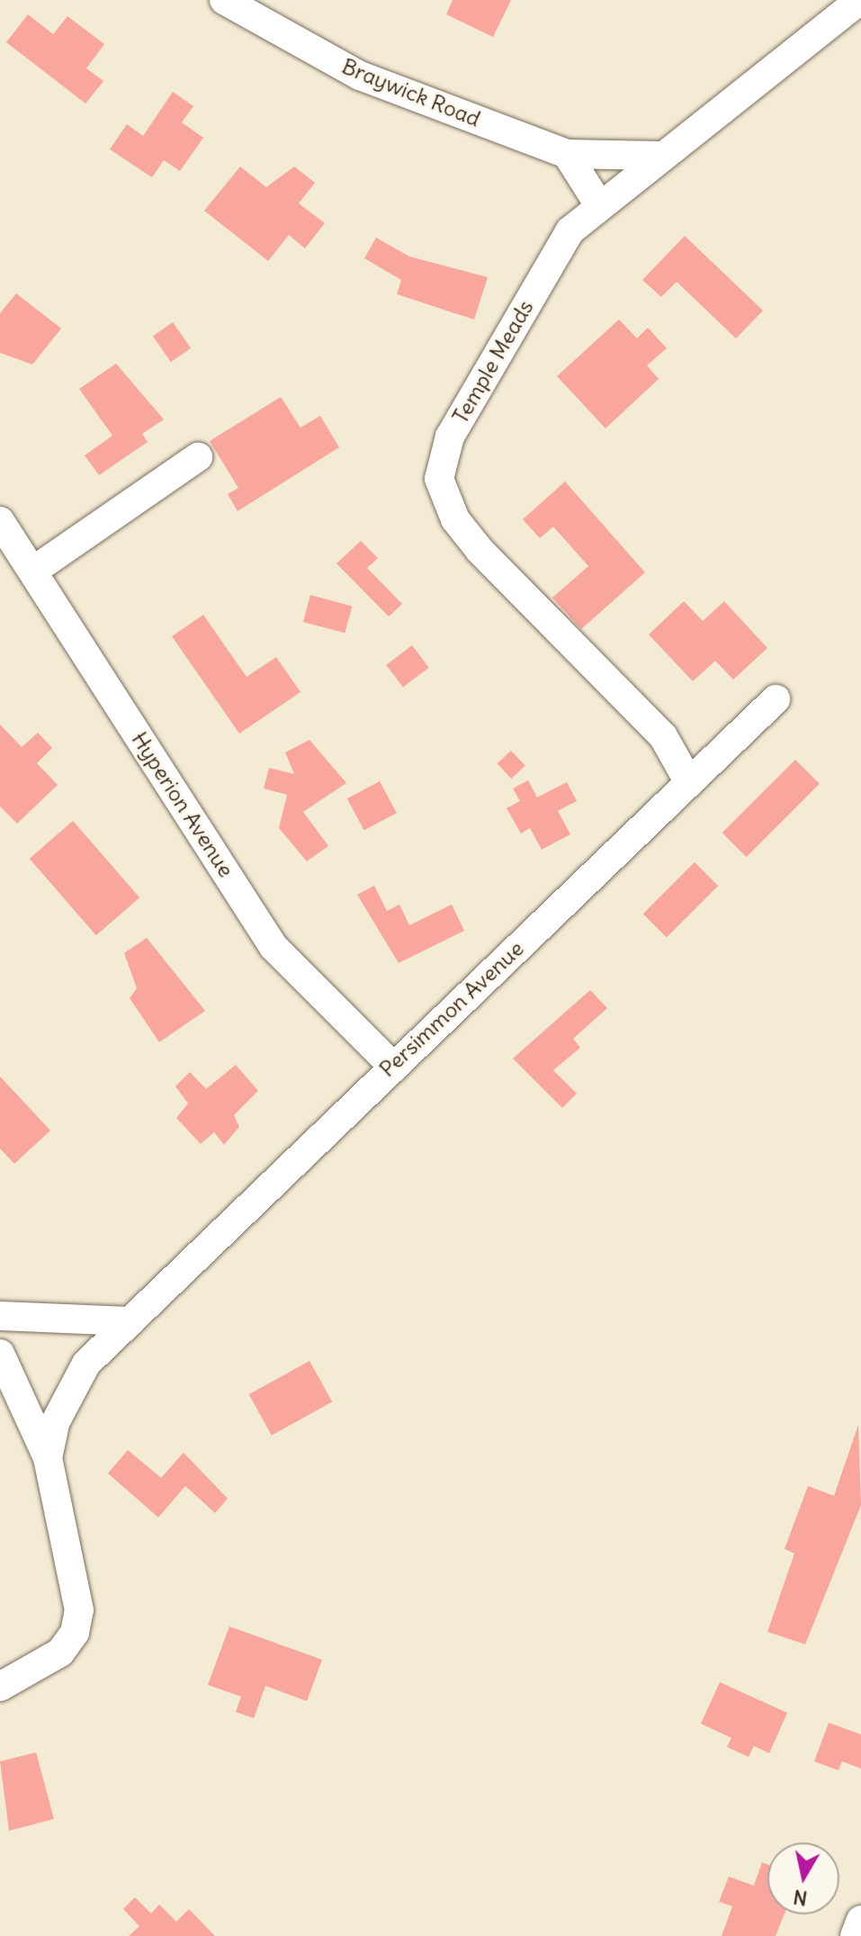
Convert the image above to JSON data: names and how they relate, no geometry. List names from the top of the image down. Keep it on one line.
{"streets":{"street":["Braywick Road","Temple Meads","Hyperion Avenue","Persimmon Avenue"]},"crossings":[["Braywick Road","Temple Meads"],["Temple Meads","Persimmon Avenue"],["Hyperion Avenue","Persimmon Avenue"]],"north":"bottom"}
